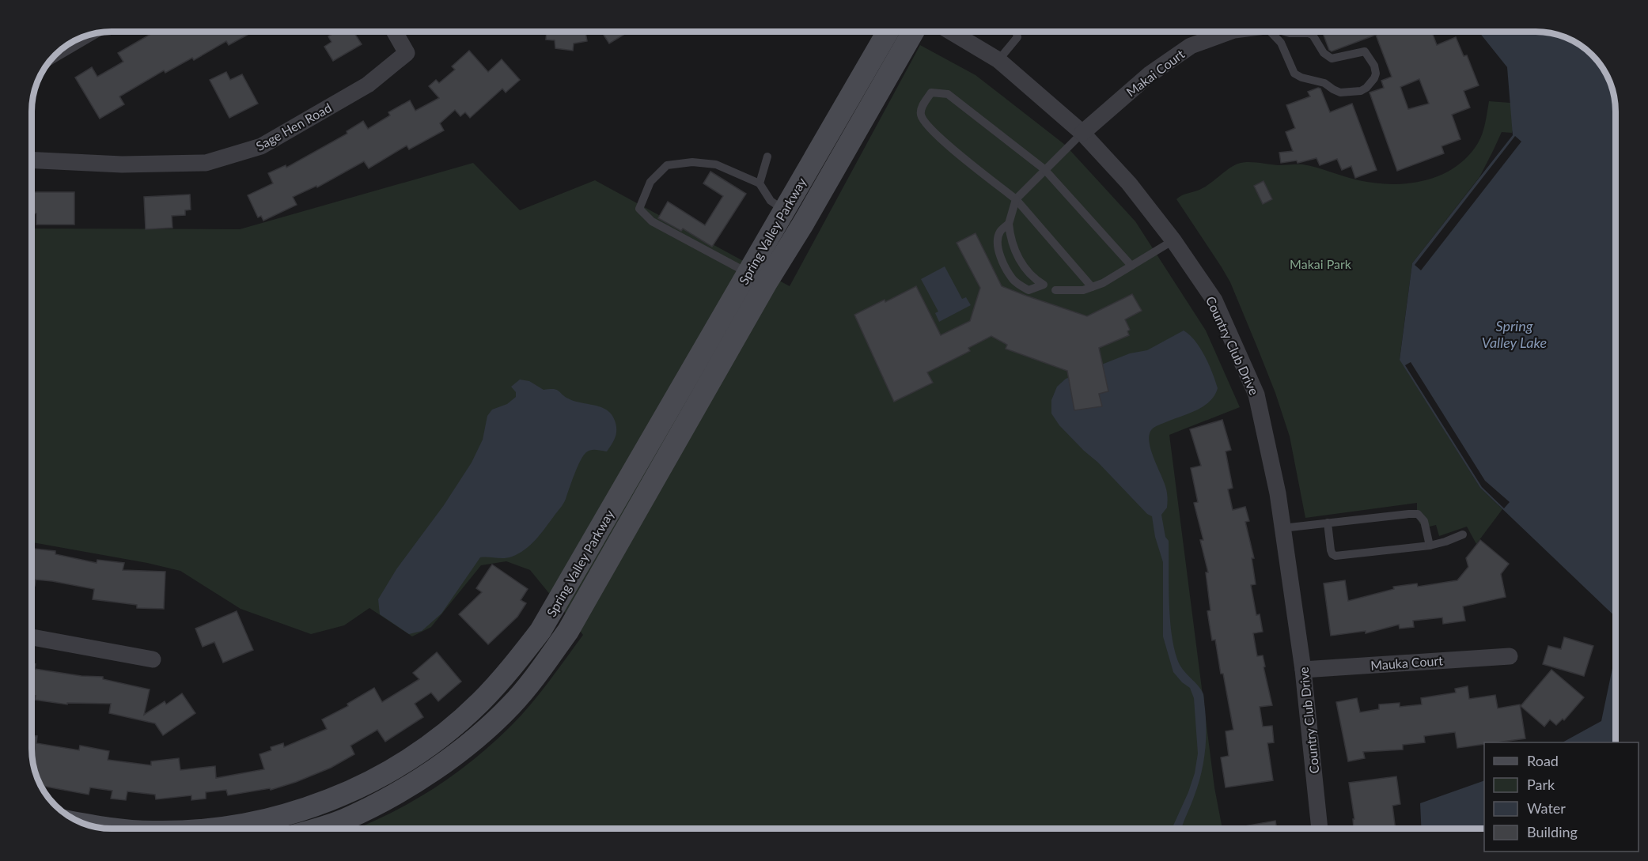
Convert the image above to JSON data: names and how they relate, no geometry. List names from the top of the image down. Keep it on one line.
{"streets":{"street":["Makai Court","Sage Hen Road","Spring Valley Parkway","Country Club Drive","Mauka Court"]},"crossings":[["Makai Court","Country Club Drive"],["Country Club Drive","Mauka Court"]],"water":["Spring Valley Lake"],"parks":["Makai Park"],"legend":["Road","Park","Water","Building"]}
